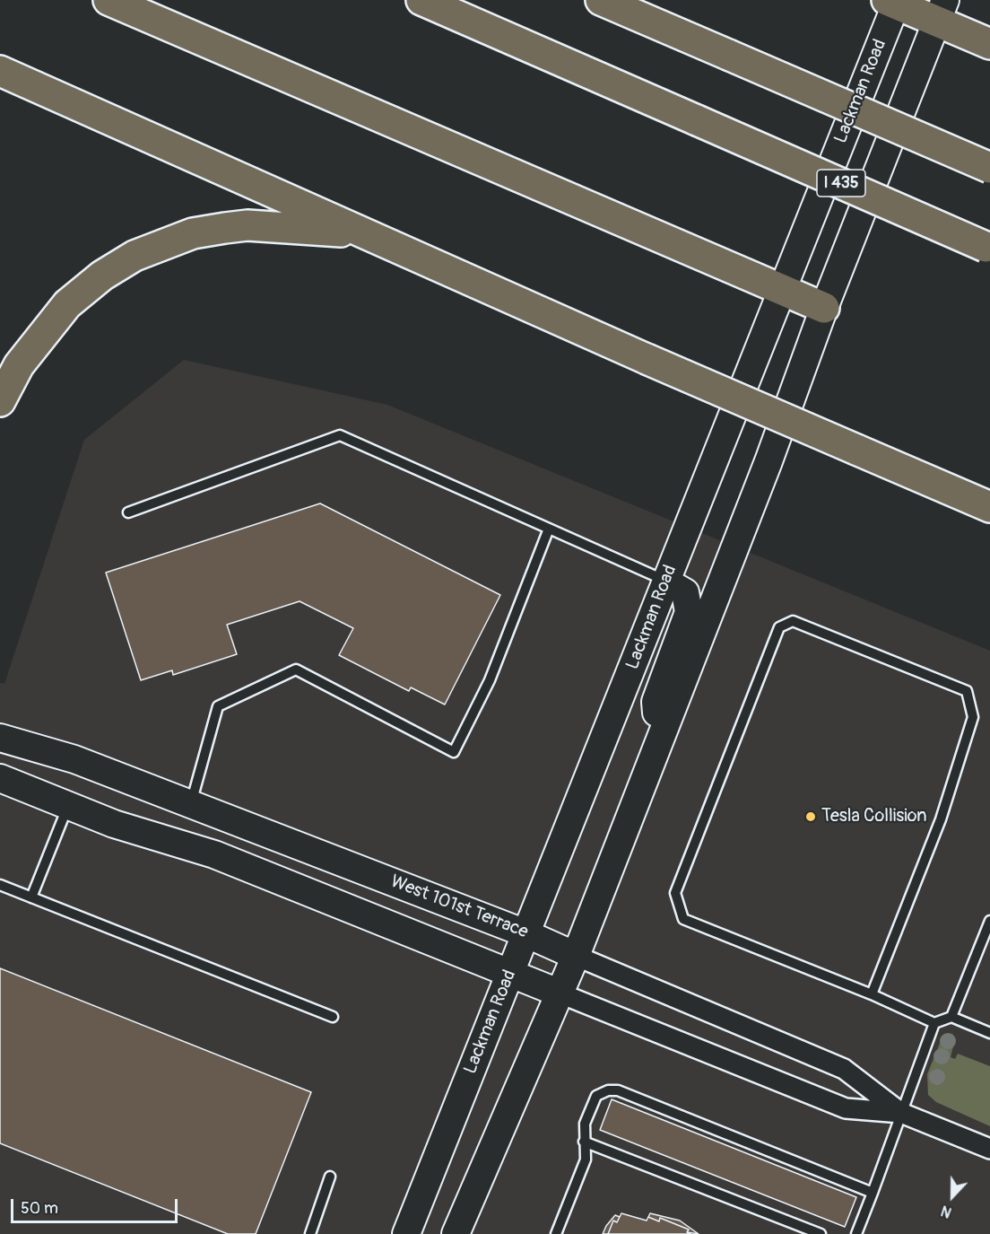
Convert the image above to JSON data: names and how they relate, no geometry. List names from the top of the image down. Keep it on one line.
{"streets":{"highway":["I 435"],"main road":["Lackman Road","West 101st Terrace"]},"crossings":[["Lackman Road","West 101st Terrace"]],"places":["Tesla Collision"],"scale_bar":"50 m","north":"bottom"}
